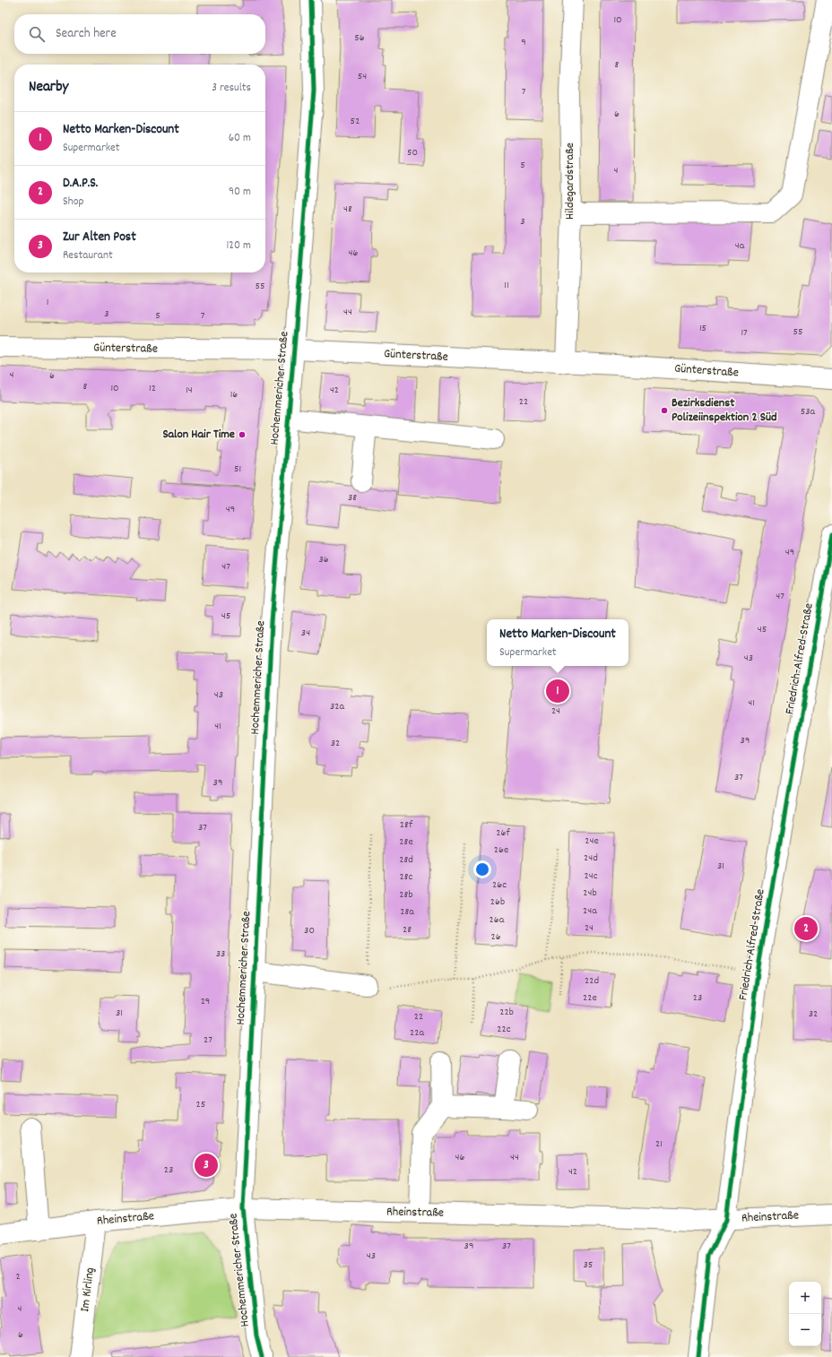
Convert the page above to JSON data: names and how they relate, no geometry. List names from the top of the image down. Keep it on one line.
{"streets":{"street":["Hildegardstraße","Günterstraße","Hochemmericher Straße","Friedrich-Alfred-Straße","Rheinstraße","Im Kirling"]},"crossings":[["Hildegardstraße","Günterstraße"],["Günterstraße","Hochemmericher Straße"],["Hochemmericher Straße","Rheinstraße"],["Friedrich-Alfred-Straße","Rheinstraße"],["Rheinstraße","Im Kirling"]],"places":["Bezirksdienst Polizeiinspektion 2 Süd","Salon Hair Time"],"house_numbers":["10","56","9","8","54","7","6","52","50","5","4","48","3","4a","46","11","55","1","44","3","5","7","15","55","17","4","6","8","10","12","14","42","16","22","53a","51","38","49","49","36","47","47","45","45","34","43","43","41","32a","24","41","39","32","37","39","28f","37","26f","24e","28e","26e","24d","28d","31","24c","28c","26c","24b","28b","26b","24a","28a","26a","24","28","30","26","33","22d","22e","23","29","22b","31","32","22","22c","22a","27","25","21","46","44","23","42","39","37","43","35","2","4","6"],"page":{"search":"Search here","heading":["Nearby","3 results"],"list":[{"mark":"1","name":"Netto Marken-Discount","note":"Supermarket","value":"60 m"},{"mark":"2","name":"D.A.P.S.","note":"Shop","value":"90 m"},{"mark":"3","name":"Zur Alten Post","note":"Restaurant","value":"120 m"}],"popup":["Netto Marken-Discount","Supermarket"],"pins":["1","2","3"],"map_buttons":["+","−"]}}
